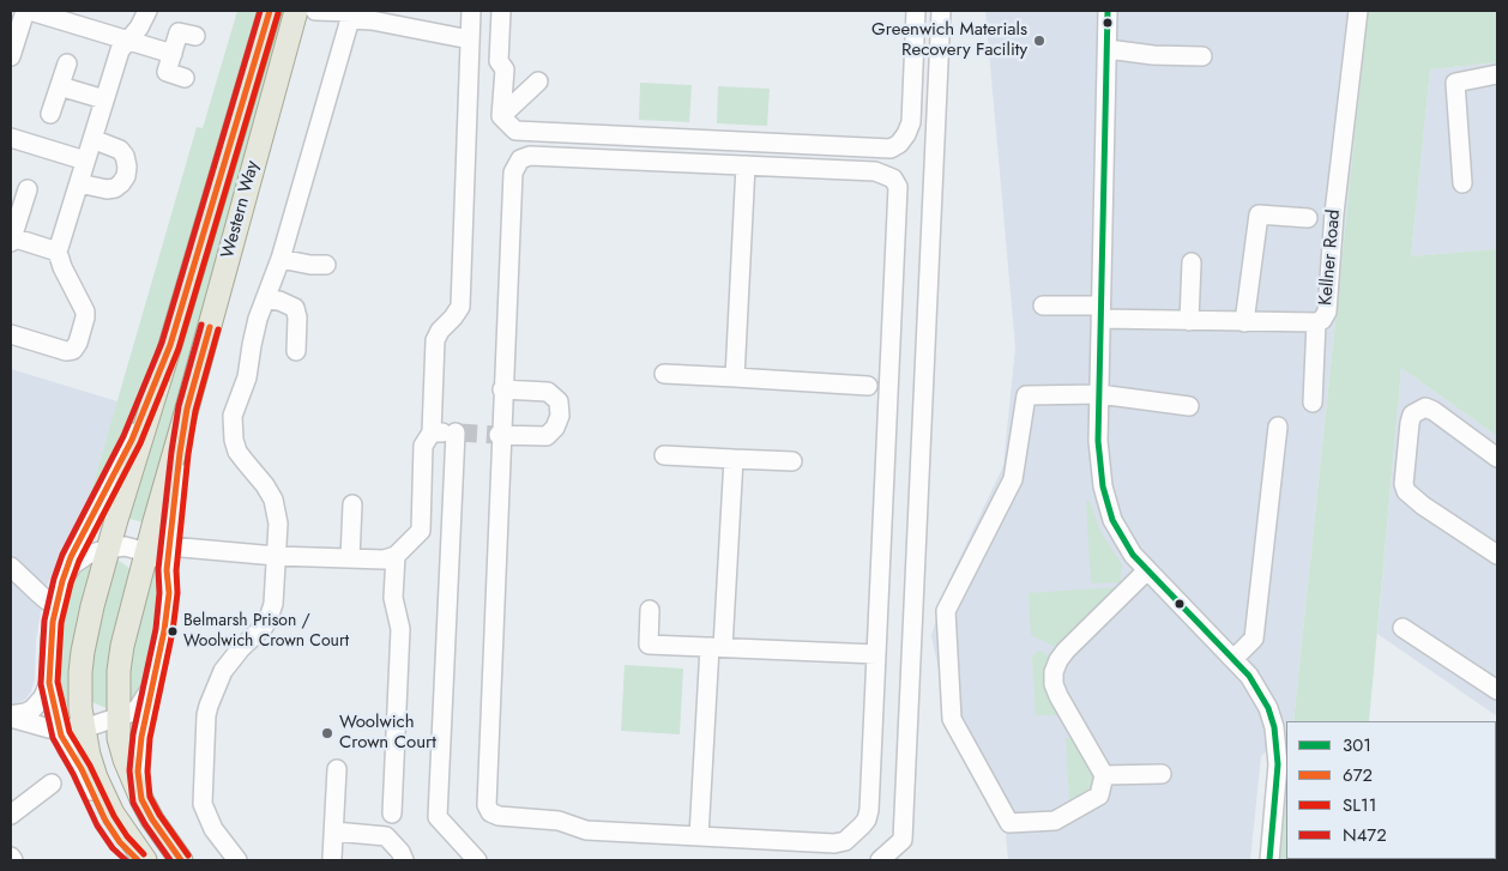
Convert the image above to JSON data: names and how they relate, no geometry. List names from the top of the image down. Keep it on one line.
{"streets":{"main road":["Western Way"],"street":["Kellner Road"]},"places":["Greenwich Materials Recovery Facility","Belmarsh Prison / Woolwich Crown Court","Woolwich Crown Court"],"lines":["transit line 301","transit line 672","transit line N472","transit line SL11"],"legend":["301","672","SL11","N472"]}
